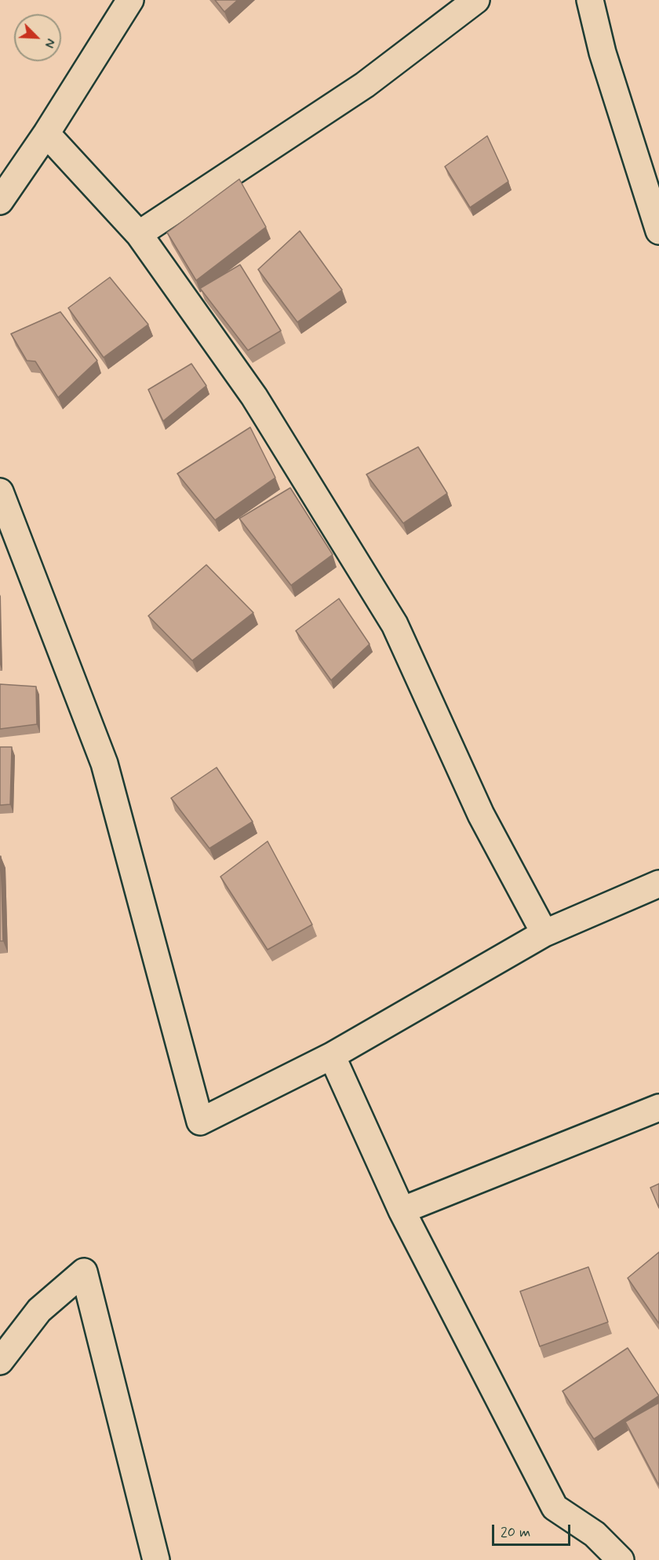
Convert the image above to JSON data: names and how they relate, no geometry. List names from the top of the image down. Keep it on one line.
{"scale_bar":"20 m","north":"bottom right"}
